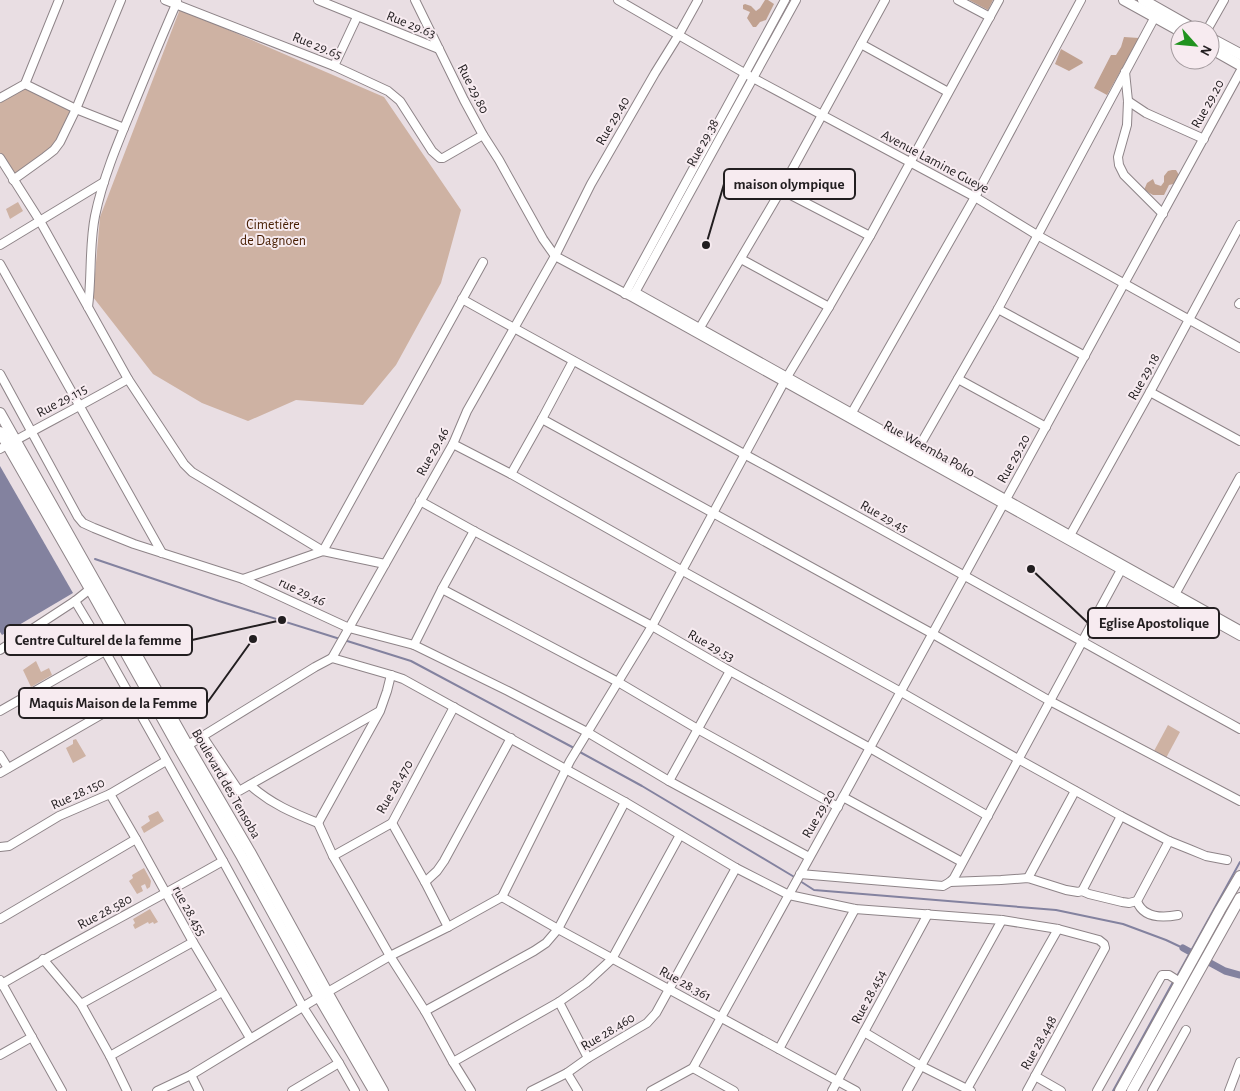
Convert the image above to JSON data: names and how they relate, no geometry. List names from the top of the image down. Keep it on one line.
{"streets":{"main road":["Boulevard des Tensoba"],"street":["Rue 29.63","Rue 29.65","Rue 29.80","Rue 29.20","Rue 29.40","Rue 29.38","Avenue Lamine Gueye","Rue 29.18","Rue 29.115","Rue Weemba Poko","Rue 29.46","Rue 29.45","rue 29.46","Rue 29.53","Rue 28.470","Rue 28.150","rue 28.455","Rue 28.580","Rue 28.361","Rue 28.454","Rue 28.460","Rue 28.448"]},"crossings":[["Rue 29.63","Rue 29.80"],["Rue 29.65","Rue 29.80"],["Rue 29.20","Avenue Lamine Gueye"],["Rue 29.20","Rue Weemba Poko"],["Rue 29.20","Rue 29.45"],["Rue 29.20","rue 29.46"],["Rue 29.20","Rue 29.53"],["Rue 29.40","Avenue Lamine Gueye"],["Rue 29.40","Rue Weemba Poko"],["Rue 29.40","Rue 29.46"],["Rue 29.38","Avenue Lamine Gueye"],["Rue 29.38","Rue Weemba Poko"],["Avenue Lamine Gueye","Rue 29.18"],["Rue 29.18","Rue Weemba Poko"],["Rue 29.115","rue 29.46"],["Rue 29.115","Boulevard des Tensoba"],["Rue Weemba Poko","Rue 29.46"],["Rue 29.46","Rue 29.45"],["Rue 29.46","rue 29.46"],["Rue 29.46","Rue 29.53"],["Rue 28.150","rue 28.455"],["rue 28.455","Rue 28.580"],["Rue 28.361","Rue 28.454"],["Rue 28.361","Rue 28.460"]],"parks":["Cimetière de Dagnoen"],"places":["maison olympique","Eglise Apostolique","Centre Culturel de la femme","Maquis Maison de la Femme"],"north":"bottom right"}
